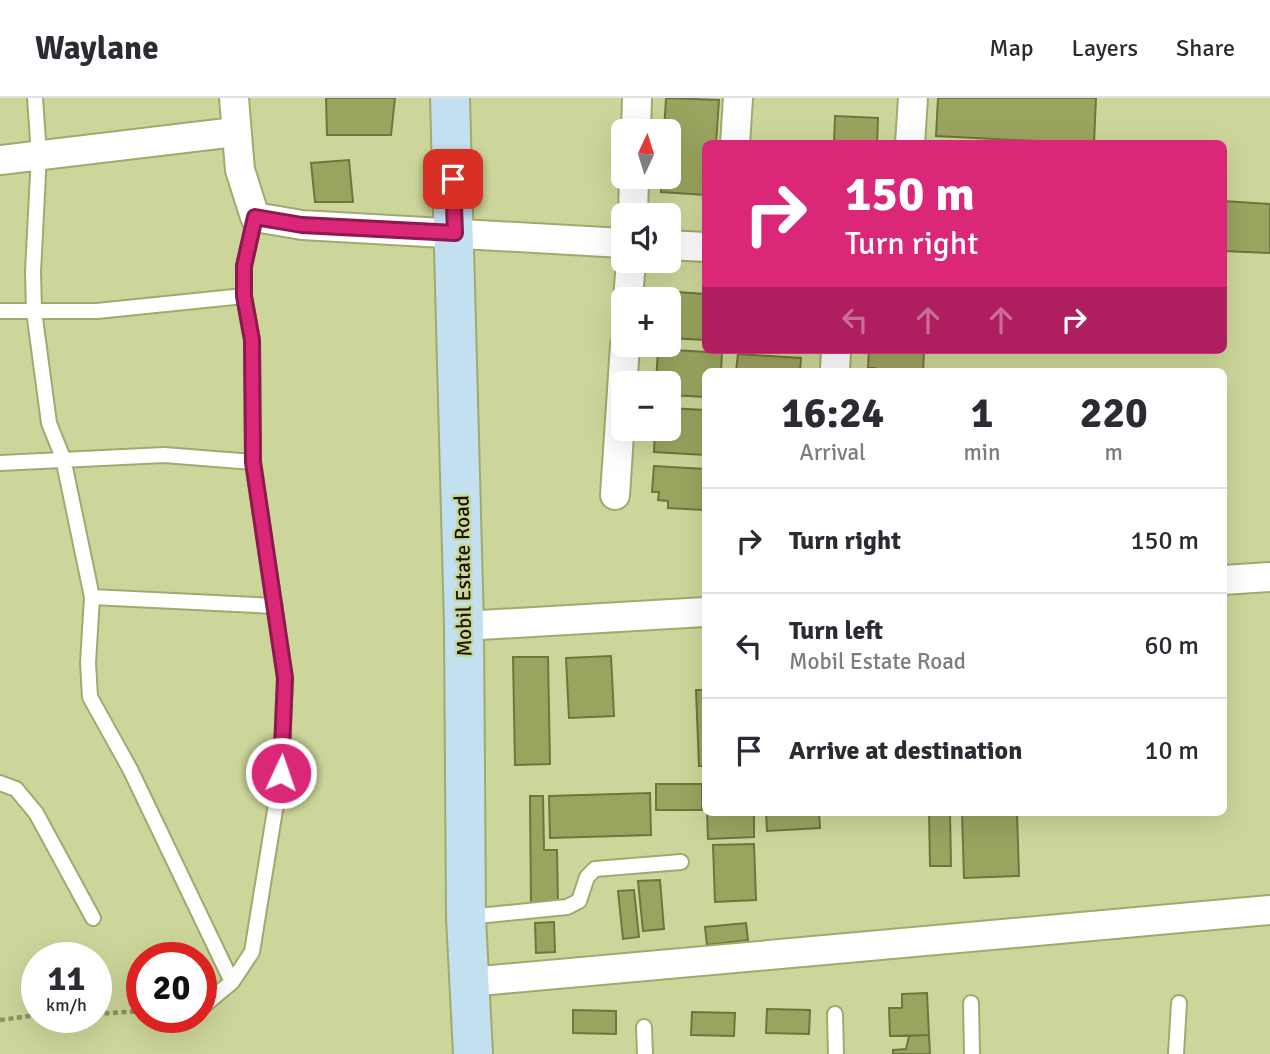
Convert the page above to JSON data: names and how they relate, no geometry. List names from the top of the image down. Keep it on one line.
{"streets":{"main road":["Mobil Estate Road"]},"north":"top","page":{"header":"Waylane","nav":["Map","Layers","Share"],"map_buttons":["+","−"],"turn":["150 m","Turn right"],"eta":["16:24","Arrival","1","min","220","m"],"list":[{"name":"Turn right","value":"150 m"},{"name":"Turn left","note":"Mobil Estate Road","value":"60 m"},{"name":"Arrive at destination","value":"10 m"}],"speed":"11 km/h","limit":"20"}}
